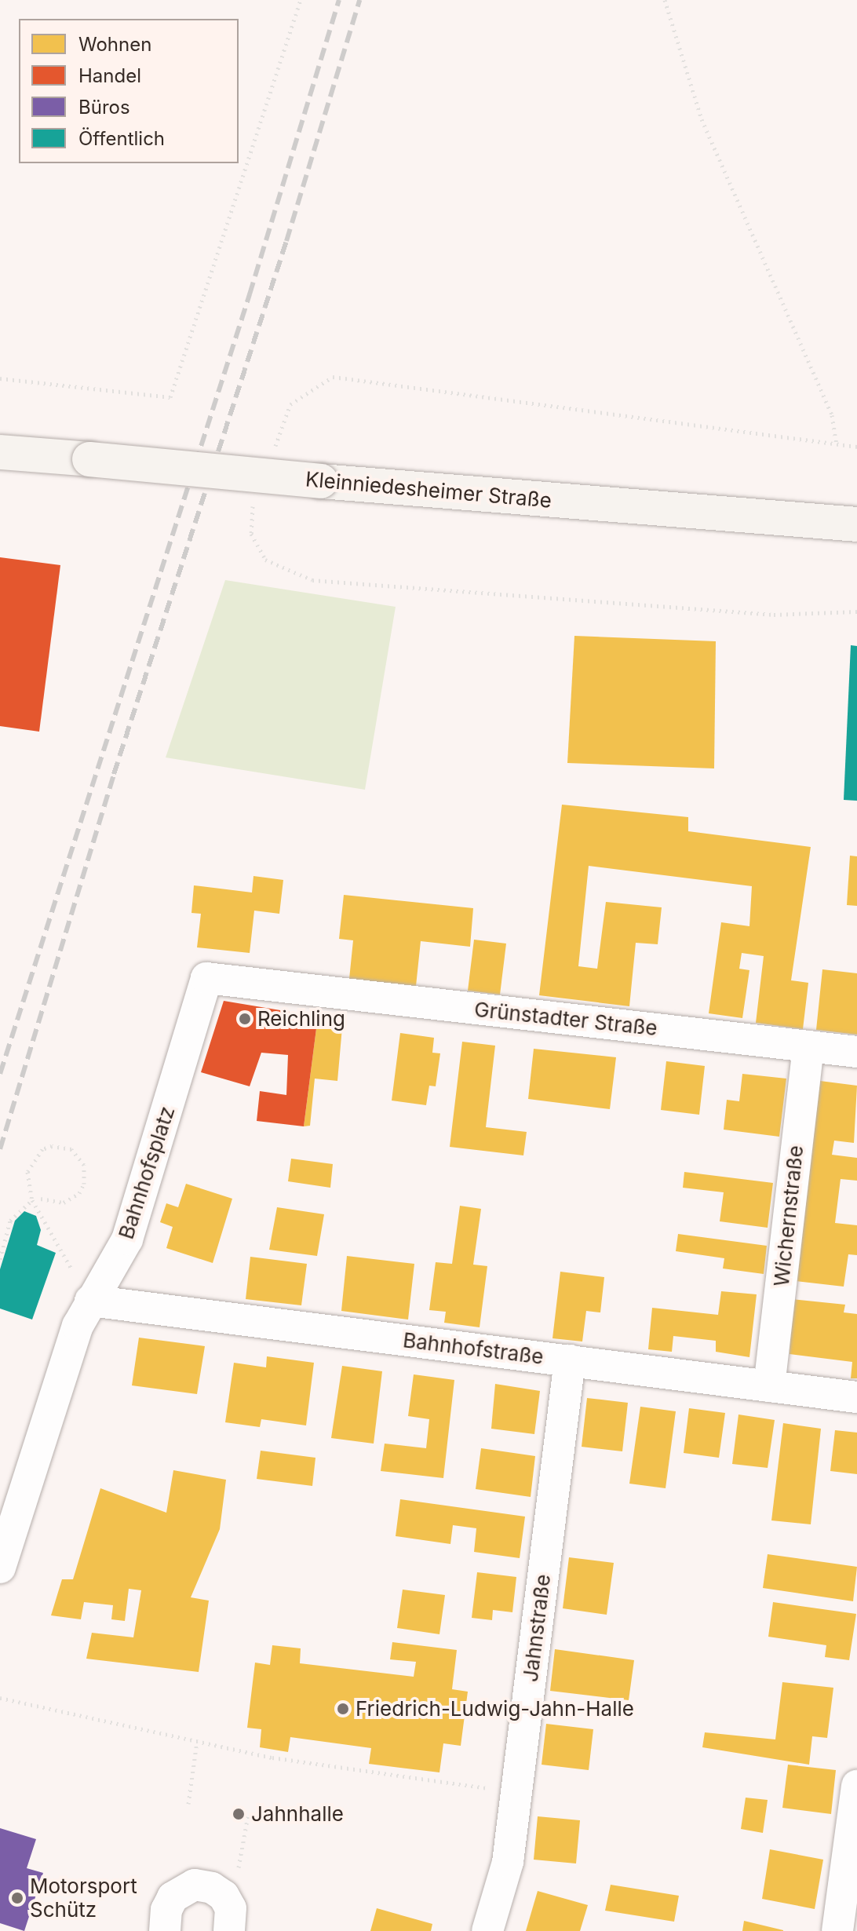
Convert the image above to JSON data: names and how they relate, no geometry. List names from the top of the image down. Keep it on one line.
{"streets":{"main road":["Kleinniedesheimer Straße"],"street":["Grünstadter Straße","Bahnhofsplatz","Wichernstraße","Bahnhofstraße","Jahnstraße"]},"crossings":[["Grünstadter Straße","Bahnhofsplatz"],["Grünstadter Straße","Wichernstraße"],["Bahnhofsplatz","Bahnhofstraße"],["Wichernstraße","Bahnhofstraße"],["Bahnhofstraße","Jahnstraße"]],"places":["Reichling","Friedrich-Ludwig-Jahn-Halle","Jahnhalle","Motorsport Schütz"],"legend":["Wohnen","Handel","Büros","Öffentlich"]}
